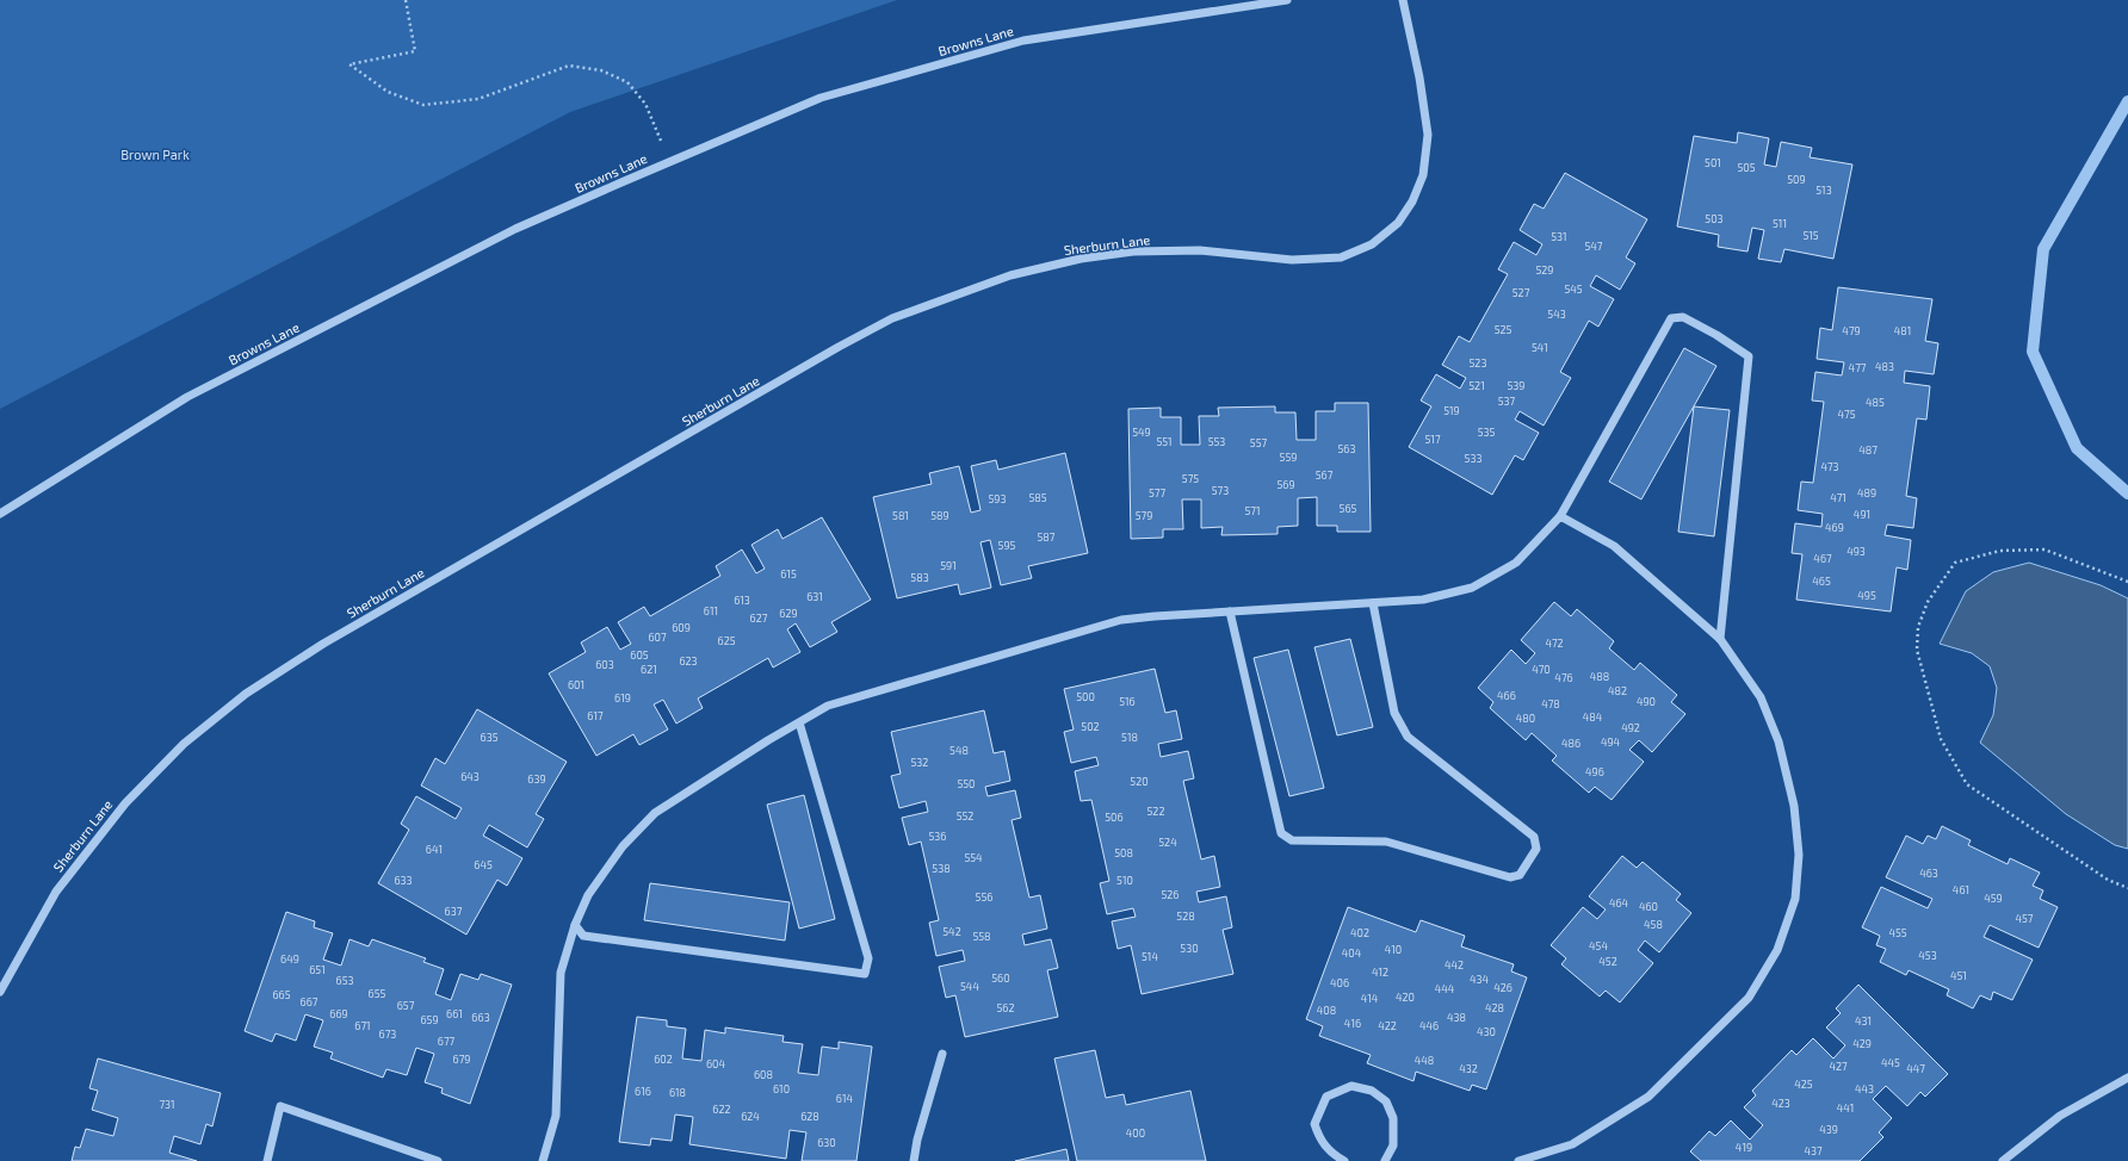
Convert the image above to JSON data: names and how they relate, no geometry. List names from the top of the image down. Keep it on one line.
{"streets":{"street":["Browns Lane","Sherburn Lane"]},"parks":["Brown Park"],"house_numbers":["501","505","509","513","503","511","515","531","547","529","545","527","543","525","479","481","541","523","483","477","521","539","537","485","519","475","549","535","517","551","553","557","563","487","559","533","473","567","575","569","573","577","489","585","471","593","565","571","491","581","589","579","469","587","595","493","467","591","615","583","465","495","631","613","611","629","627","609","607","625","472","605","623","603","621","470","488","476","601","482","466","500","619","516","490","478","617","484","480","502","492","635","518","494","486","548","532","496","643","639","520","550","522","552","506","536","524","641","508","554","645","538","463","633","510","461","526","556","459","464","460","637","528","457","458","542","402","455","558","454","530","410","404","453","514","649","452","442","651","412","451","560","434","653","406","544","426","444","655","665","420","414","667","657","562","428","408","669","661","663","438","659","431","416","671","422","446","430","673","677","429","679","602","448","445","604","427","432","447","608","425","610","443","616","618","614","423","731","441","622","624","628","439","400","630","419","437"]}
